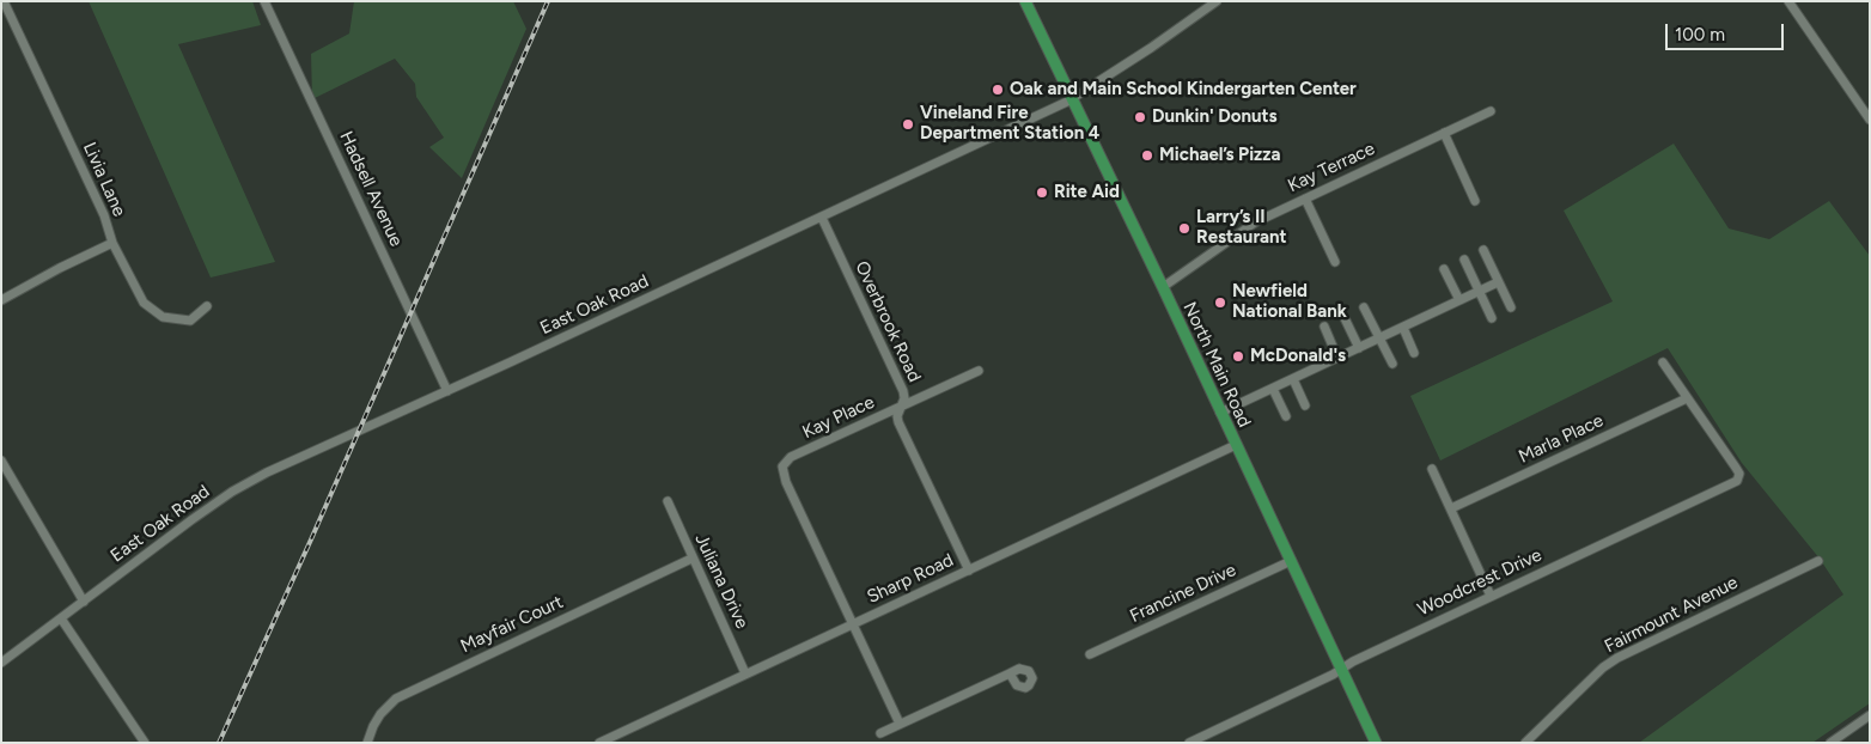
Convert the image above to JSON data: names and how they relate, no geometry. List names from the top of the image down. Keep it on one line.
{"streets":{"main road":["North Main Road"],"street":["Kay Terrace","Livia Lane","Hadsell Avenue","East Oak Road","Overbrook Road","Kay Place","Marla Place","Sharp Road","Juliana Drive","Woodcrest Drive","Francine Drive","Fairmount Avenue","Mayfair Court"]},"crossings":[["Kay Terrace","North Main Road"],["Hadsell Avenue","East Oak Road"],["East Oak Road","Overbrook Road"],["East Oak Road","North Main Road"],["Overbrook Road","Kay Place"],["Overbrook Road","Sharp Road"],["North Main Road","Sharp Road"],["North Main Road","Woodcrest Drive"],["North Main Road","Francine Drive"],["Kay Place","Sharp Road"],["Marla Place","Woodcrest Drive"],["Sharp Road","Juliana Drive"],["Juliana Drive","Mayfair Court"]],"places":["Oak and Main School Kindergarten Center","Dunkin' Donuts","Vineland Fire Department Station 4","Michael’s Pizza","Rite Aid","Larry’s II Restaurant","Newfield National Bank","McDonald's"],"scale_bar":"100 m"}
